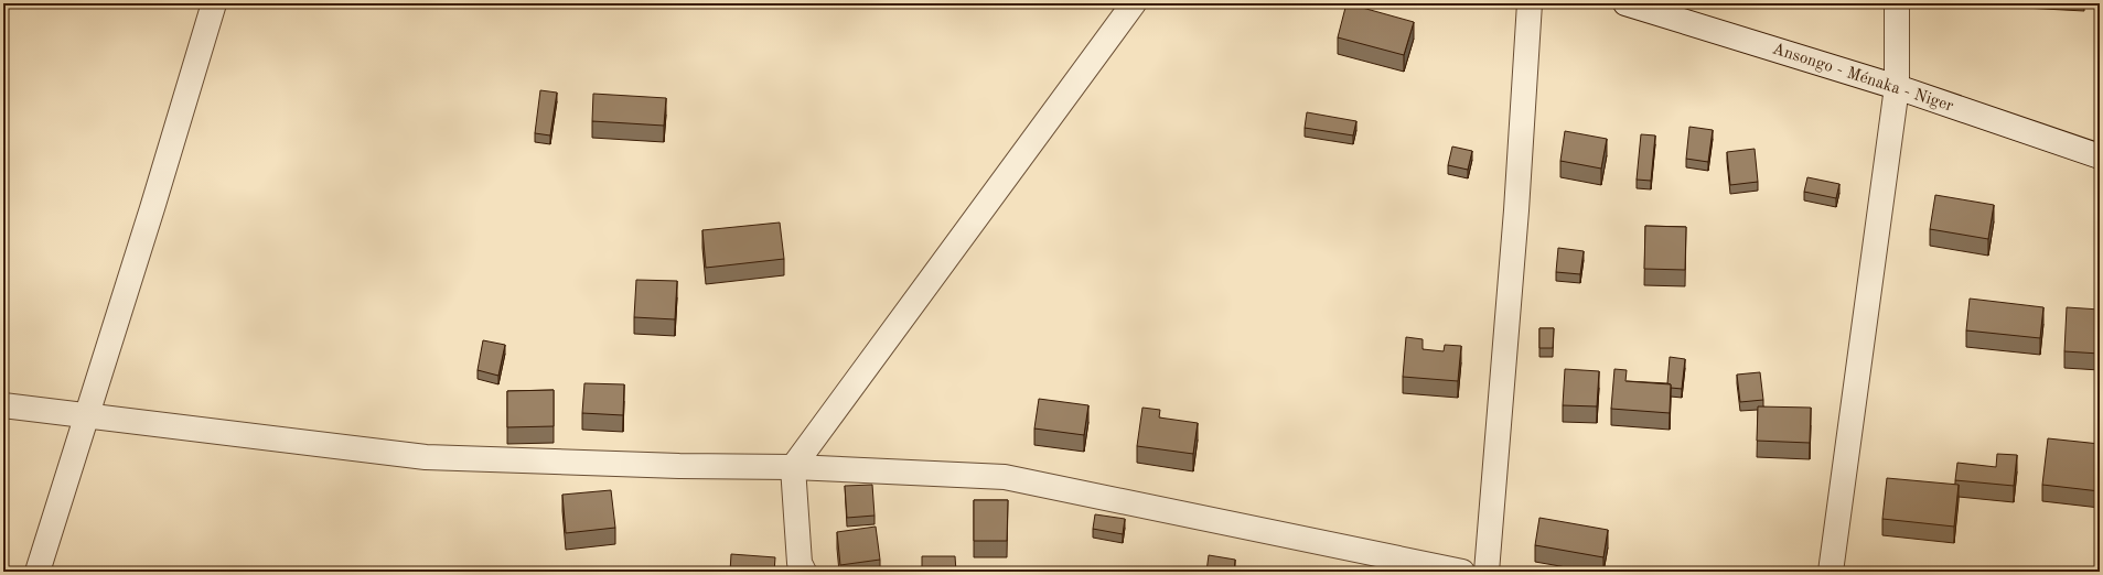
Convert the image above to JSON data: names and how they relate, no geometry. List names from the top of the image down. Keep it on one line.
{"streets":{"street":["Ansongo - Ménaka - Niger"]}}
